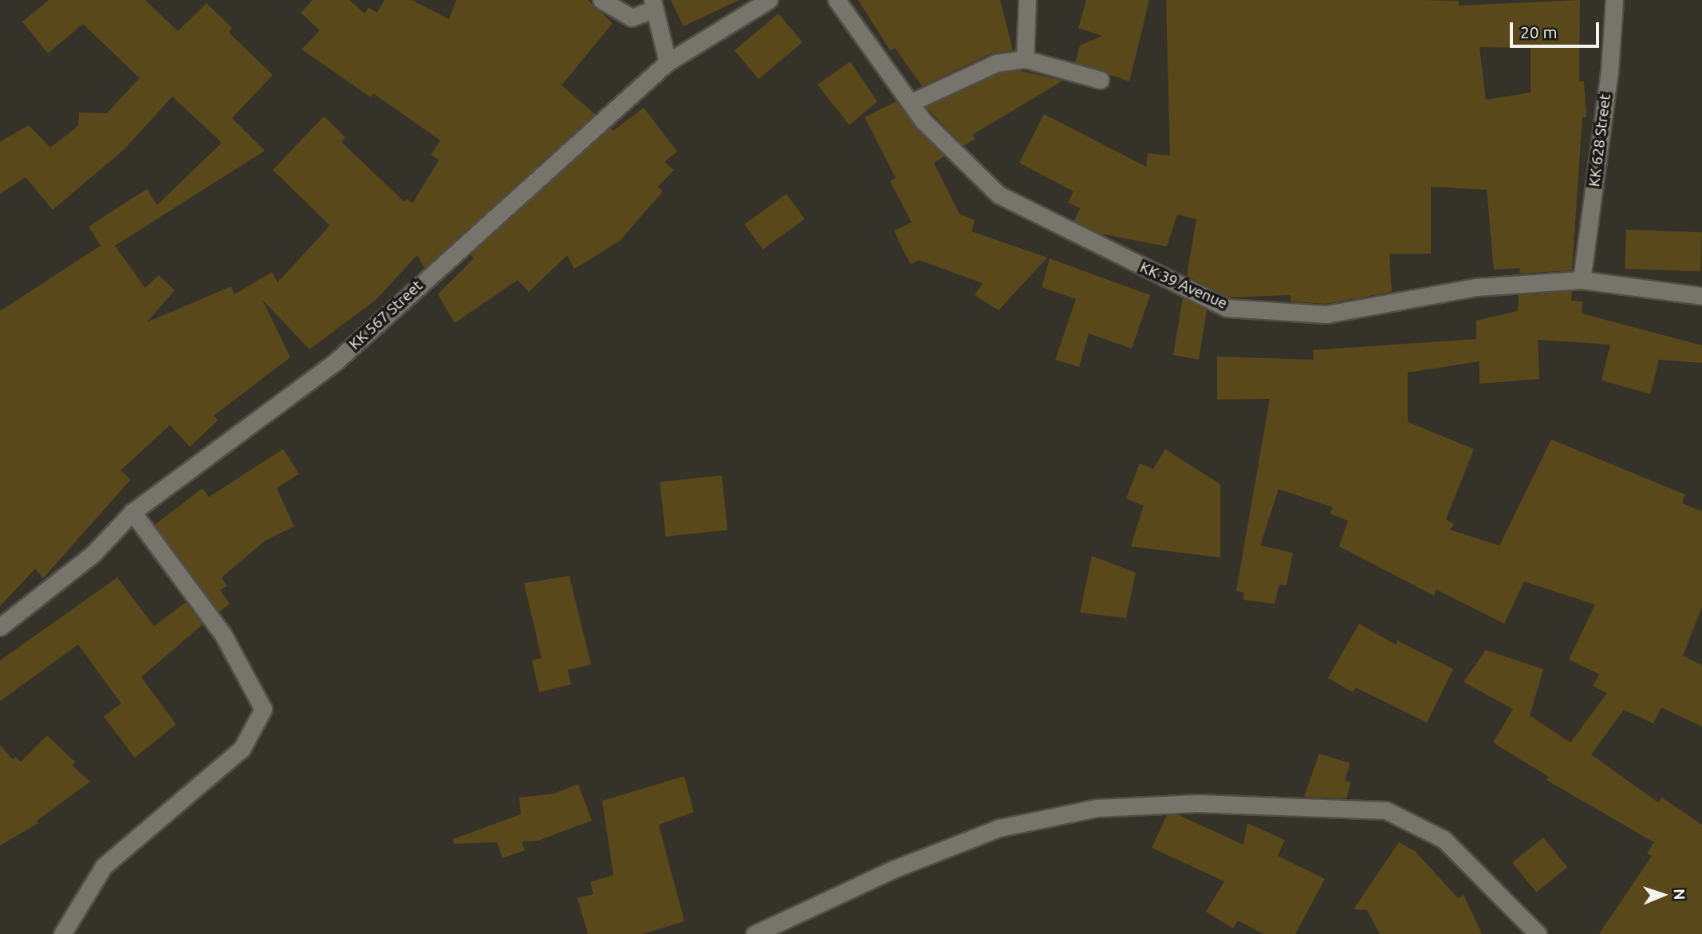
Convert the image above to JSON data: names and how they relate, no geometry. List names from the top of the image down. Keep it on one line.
{"streets":{"street":["KK 628 Street","KK 39 Avenue","KK 567 Street"]},"crossings":[["KK 628 Street","KK 39 Avenue"]],"scale_bar":"20 m","north":"right"}
